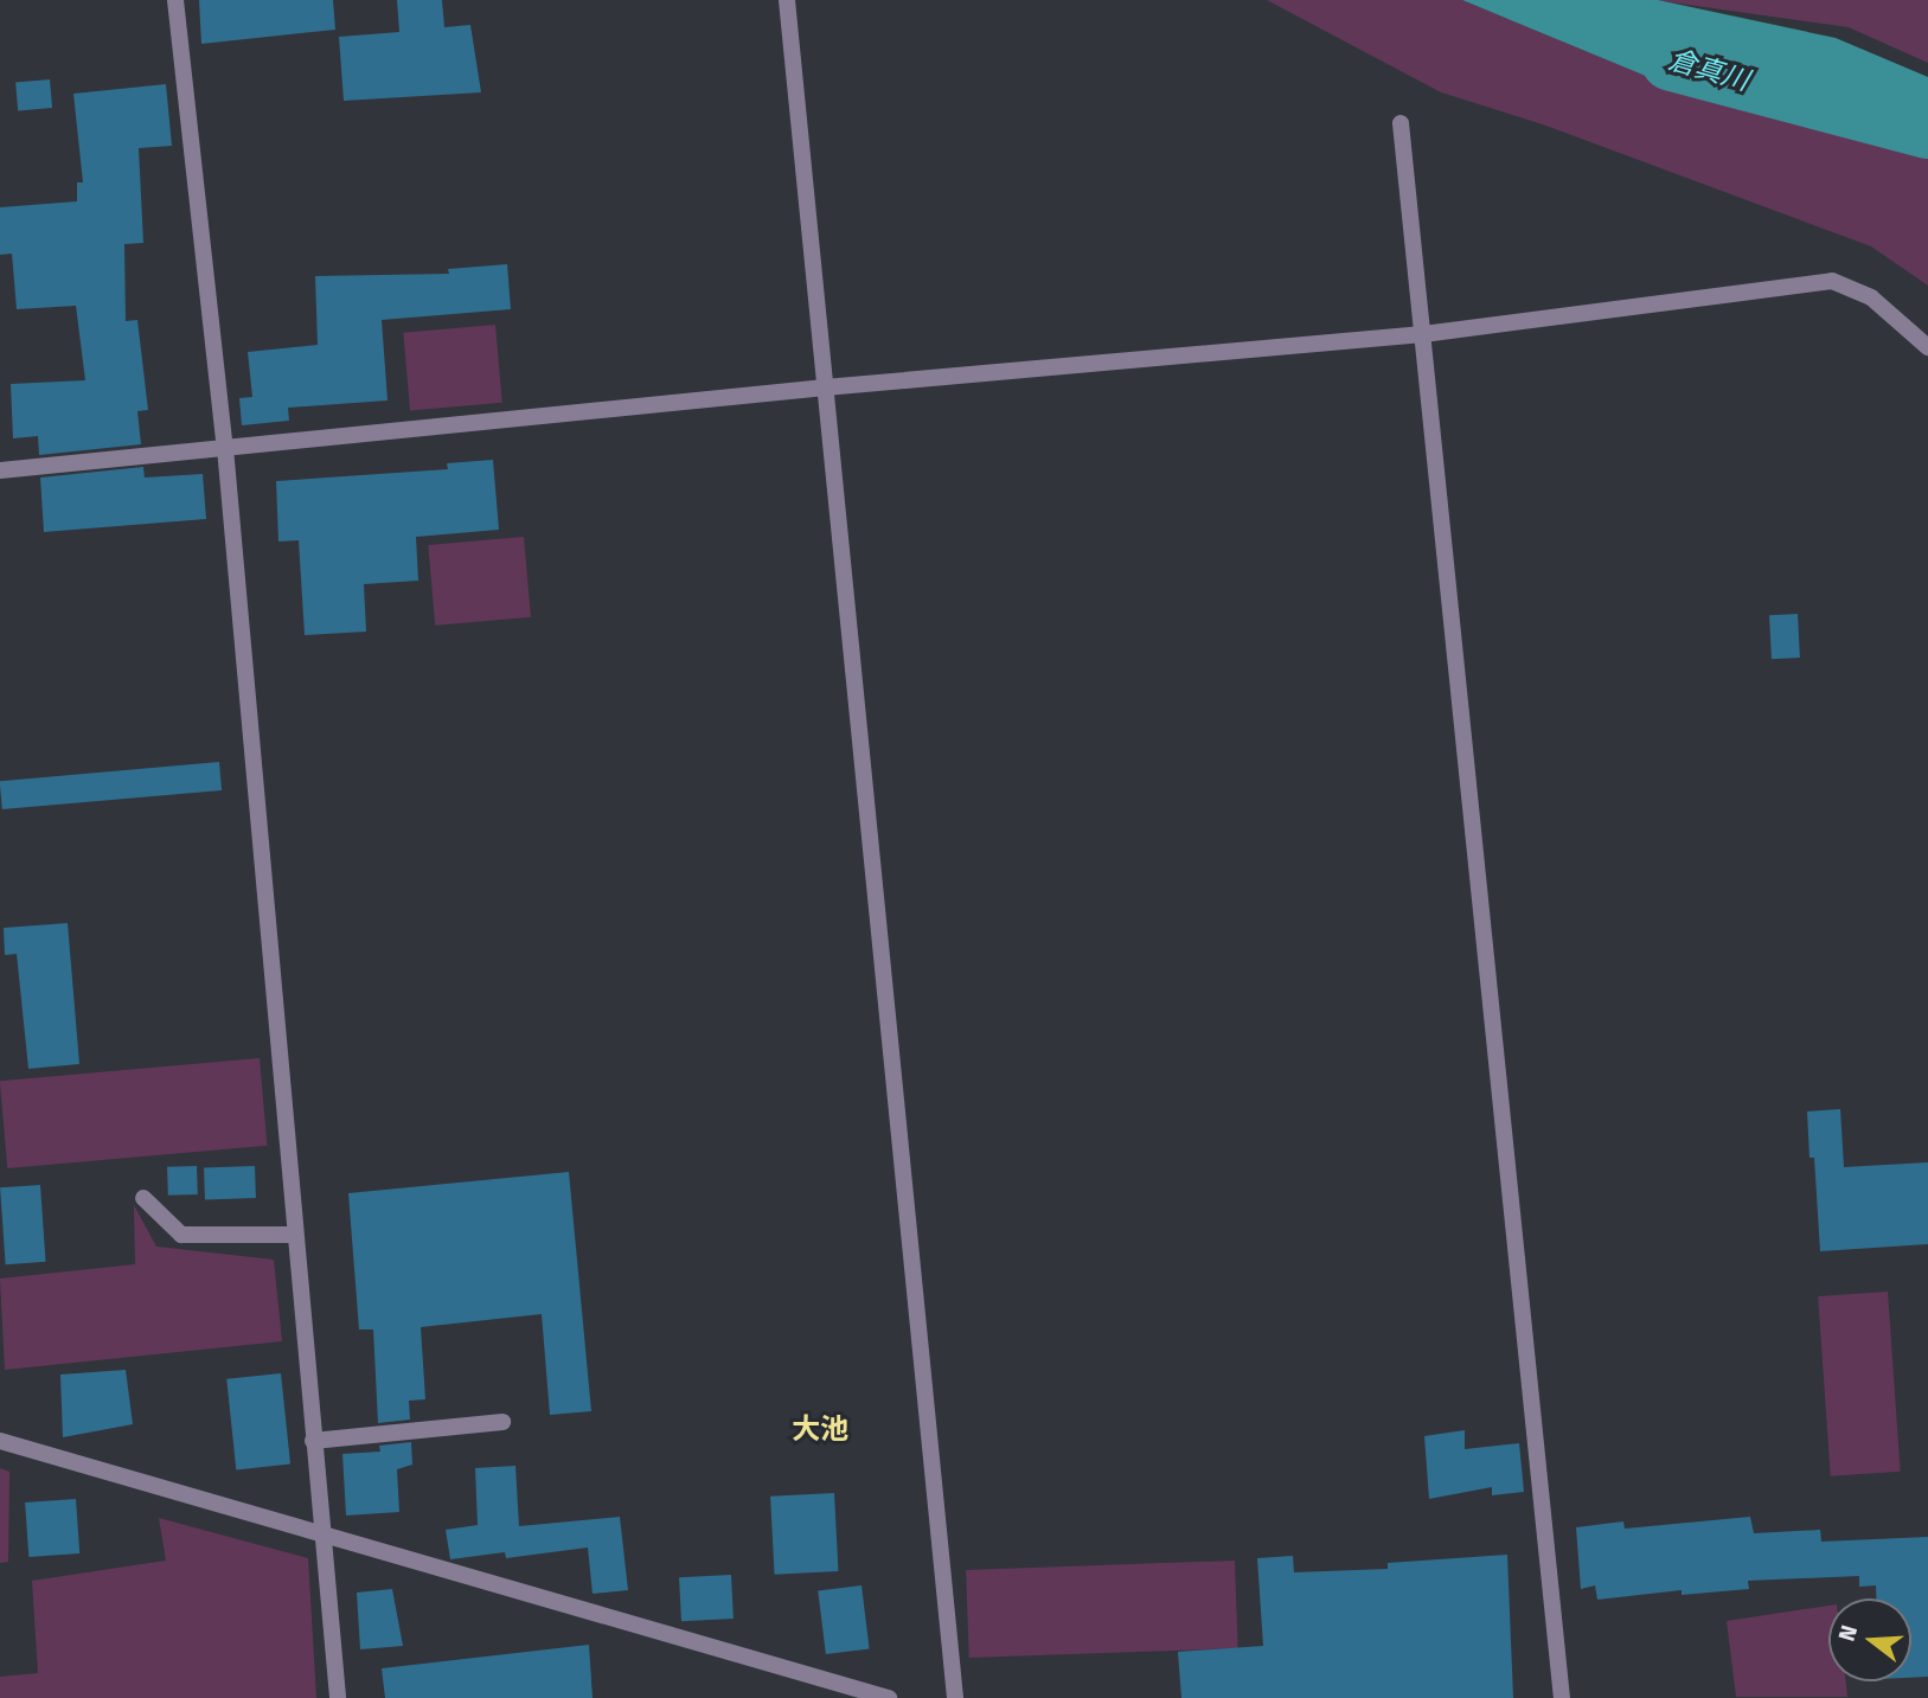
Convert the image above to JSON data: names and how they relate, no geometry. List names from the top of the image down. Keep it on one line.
{"districts":["大池"],"water":["倉真川"],"north":"left"}
